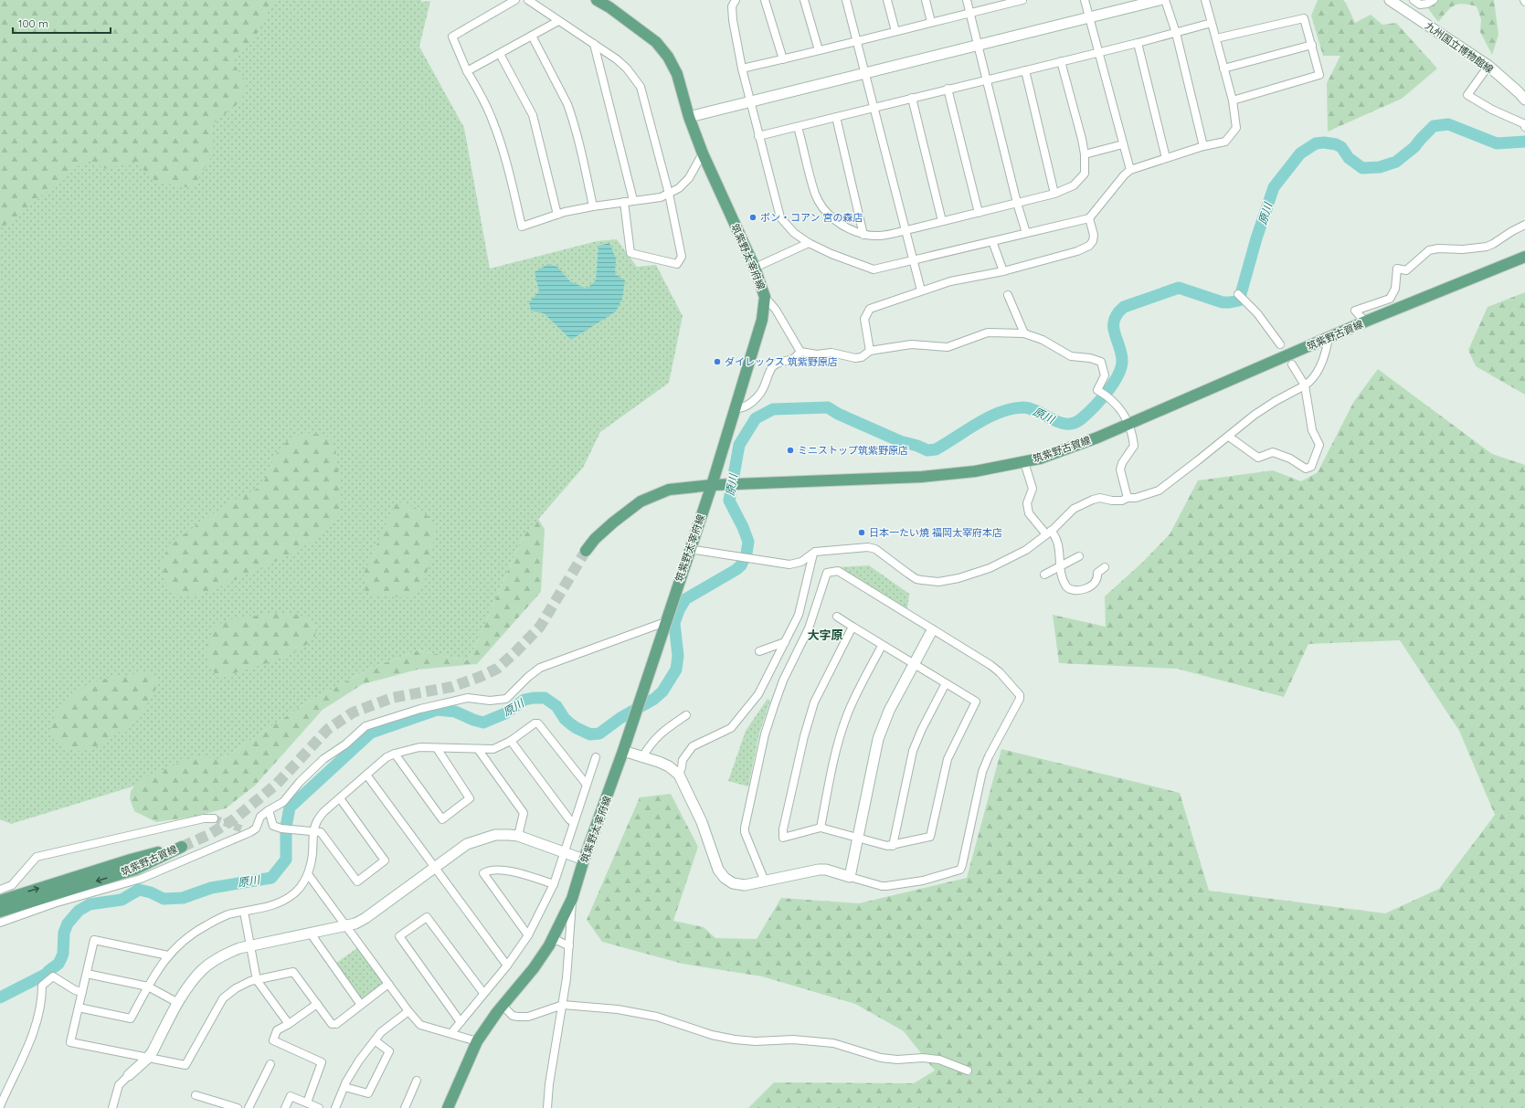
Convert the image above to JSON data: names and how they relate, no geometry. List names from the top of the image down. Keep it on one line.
{"streets":{"main road":["筑紫野太宰府線","筑紫野古賀線"],"street":["九州国立博物館線"]},"crossings":[["筑紫野太宰府線","筑紫野古賀線"]],"districts":["大字原"],"water":["原川"],"places":["ボン・コアン 宮の森店","ダイレックス 筑紫野原店","ミニストップ筑紫野原店","日本一たい焼 福岡太宰府本店"],"scale_bar":"100 m"}
